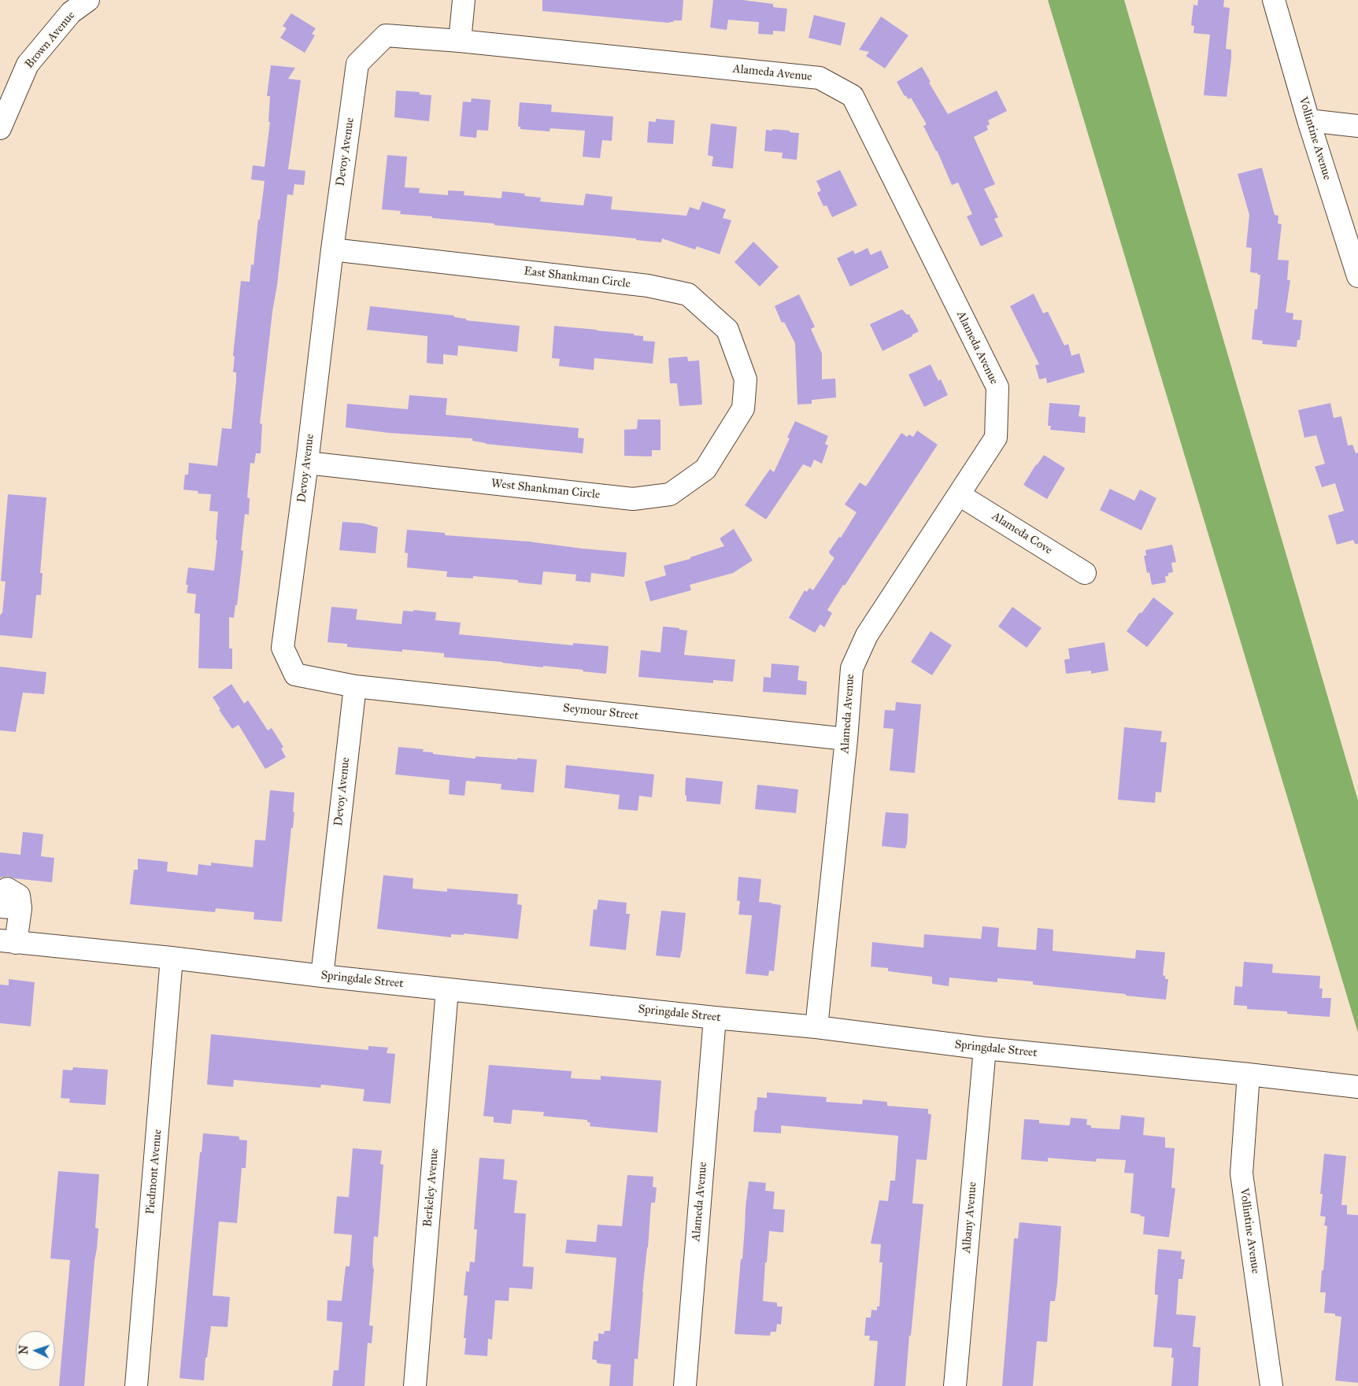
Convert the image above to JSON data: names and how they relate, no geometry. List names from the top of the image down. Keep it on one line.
{"streets":{"street":["Brown Avenue","Alameda Avenue","Vollintine Avenue","Devoy Avenue","East Shankman Circle","West Shankman Circle","Alameda Cove","Seymour Street","Springdale Street","Piedmont Avenue","Berkeley Avenue","Albany Avenue"]},"crossings":[["Alameda Avenue","Devoy Avenue"],["Alameda Avenue","Alameda Cove"],["Alameda Avenue","Seymour Street"],["Alameda Avenue","Springdale Street"],["Vollintine Avenue","Springdale Street"],["Devoy Avenue","East Shankman Circle"],["Devoy Avenue","West Shankman Circle"],["Devoy Avenue","Seymour Street"],["Devoy Avenue","Springdale Street"],["East Shankman Circle","West Shankman Circle"],["Springdale Street","Piedmont Avenue"],["Springdale Street","Berkeley Avenue"],["Springdale Street","Albany Avenue"]],"north":"left"}
